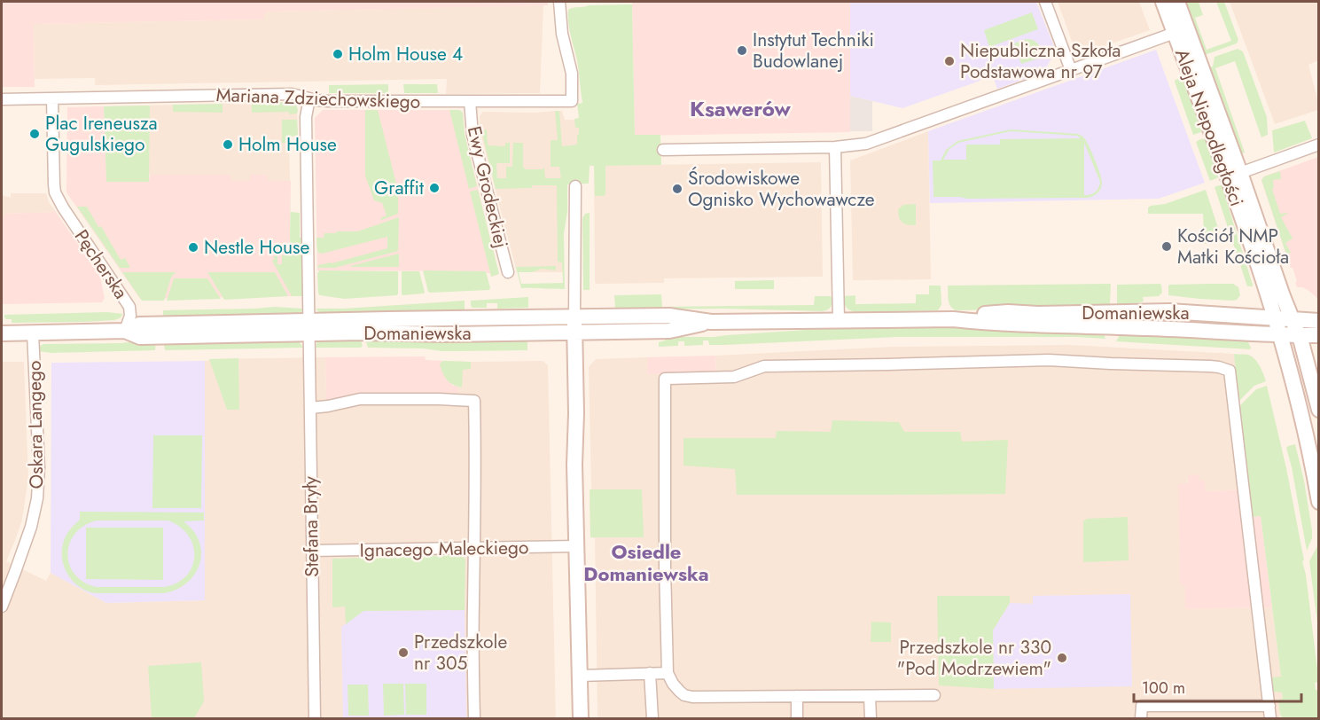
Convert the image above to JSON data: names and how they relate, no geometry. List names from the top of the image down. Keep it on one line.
{"streets":{"street":["Mariana Zdziechowskiego","Aleja Niepodległości","Ewy Grodeckiej","Pęcherska","Domaniewska","Oskara Langego","Stefana Bryły","Ignacego Maleckiego"]},"crossings":[["Mariana Zdziechowskiego","Ewy Grodeckiej"],["Mariana Zdziechowskiego","Pęcherska"],["Mariana Zdziechowskiego","Stefana Bryły"],["Aleja Niepodległości","Domaniewska"],["Pęcherska","Domaniewska"],["Domaniewska","Oskara Langego"],["Domaniewska","Stefana Bryły"],["Stefana Bryły","Ignacego Maleckiego"]],"districts":["Ksawerów","Osiedle Domaniewska"],"places":["Instytut Techniki Budowlanej","Holm House 4","Niepubliczna Szkoła Podstawowa nr 97","Plac Ireneusza Gugulskiego","Holm House","Graffit","Środowiskowe Ognisko Wychowawcze","Kościół NMP Matki Kościoła","Nestle House","Przedszkole nr 305","Przedszkole nr 330 \"Pod Modrzewiem\""],"scale_bar":"100 m"}
